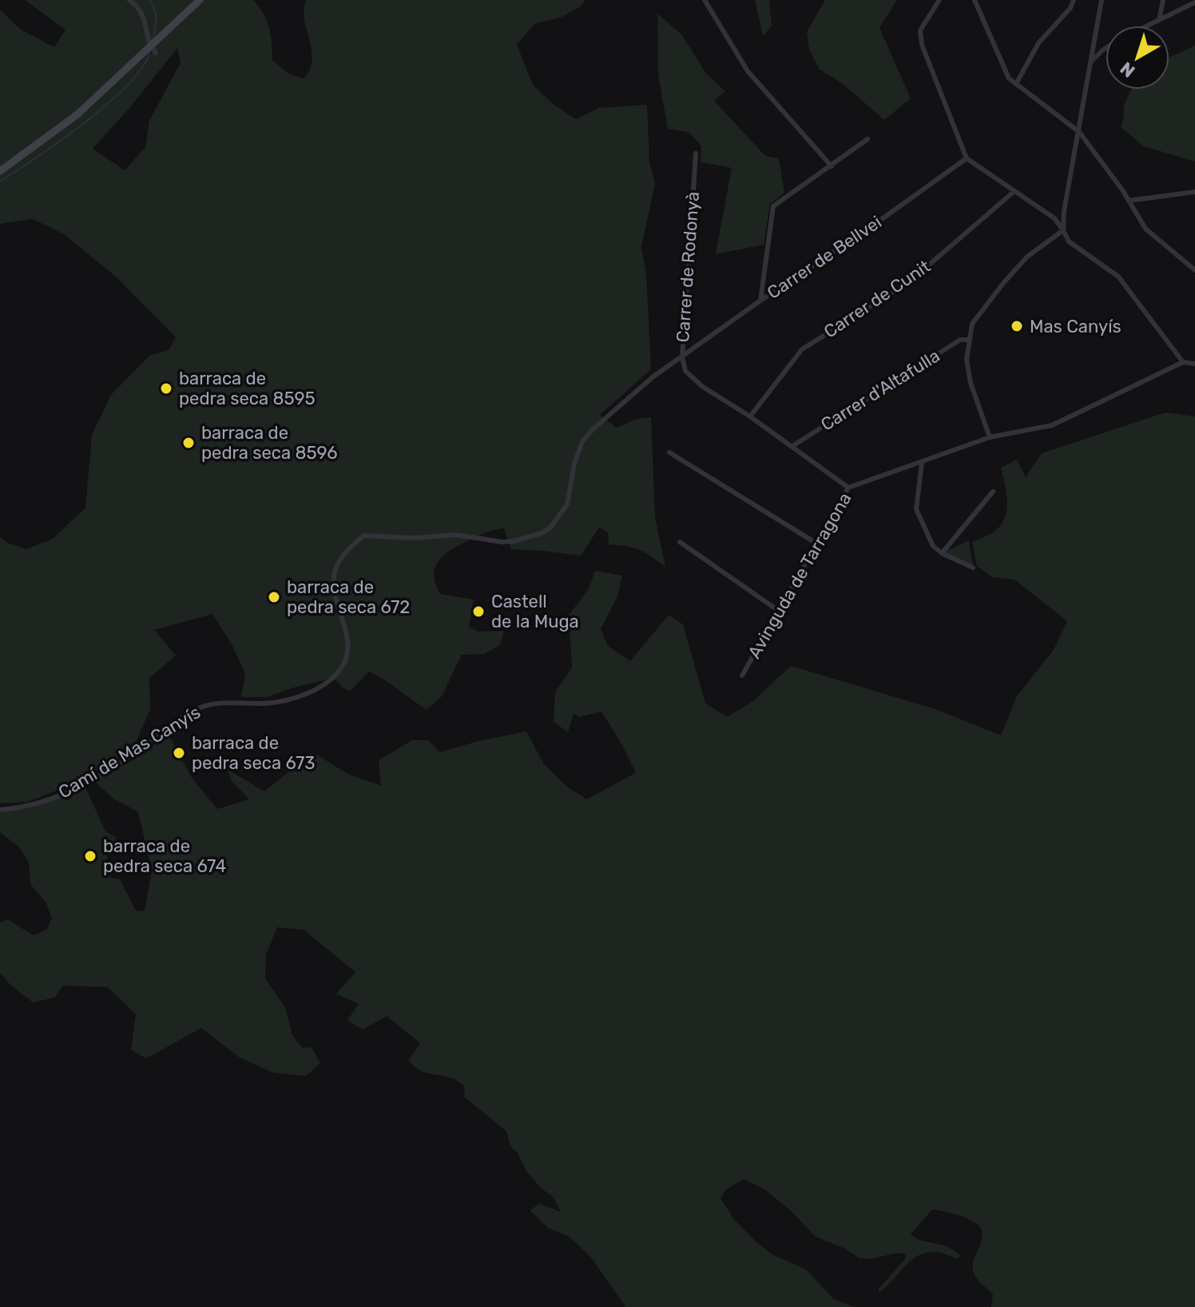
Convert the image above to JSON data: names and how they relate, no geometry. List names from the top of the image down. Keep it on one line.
{"streets":{"street":["Carrer de Bellvei","Carrer de Rodonyà","Carrer de Cunit","Carrer d'Altafulla","Avinguda de Tarragona","Camí de Mas Canyís"]},"crossings":[["Carrer de Bellvei","Carrer de Rodonyà"],["Carrer de Bellvei","Camí de Mas Canyís"],["Carrer de Rodonyà","Carrer de Cunit"],["Carrer de Rodonyà","Carrer d'Altafulla"],["Carrer de Rodonyà","Avinguda de Tarragona"],["Carrer de Rodonyà","Camí de Mas Canyís"]],"places":["Mas Canyís","barraca de pedra seca 8595","barraca de pedra seca 8596","barraca de pedra seca 672","Castell de la Muga","barraca de pedra seca 673","barraca de pedra seca 674"],"north":"bottom left"}
